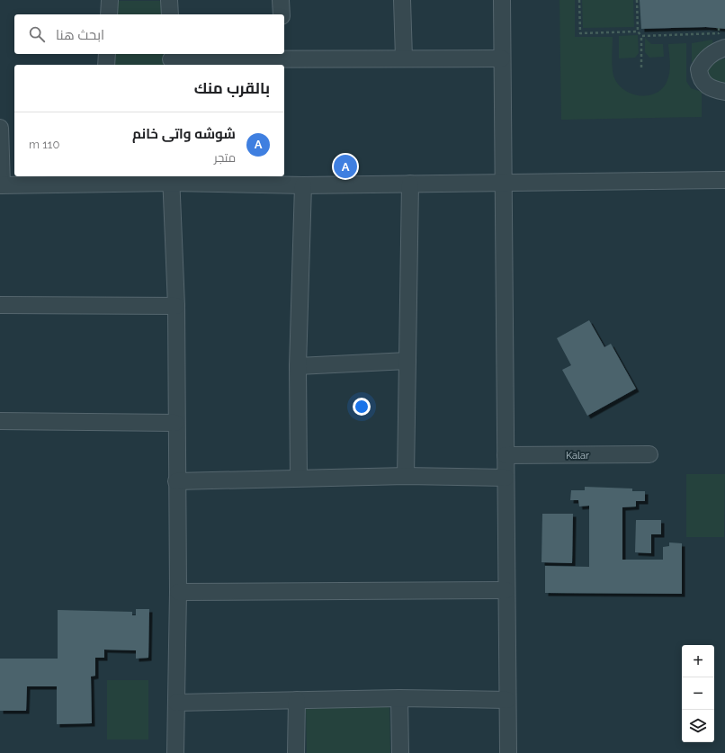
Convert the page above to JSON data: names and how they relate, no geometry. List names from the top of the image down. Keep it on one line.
{"streets":{"street":["Kalar"]},"page":{"search":"ابحث هنا","heading":"بالقرب منك","list":[{"mark":"A","name":"شوشه واتى خانم","note":"متجر","value":"110 m"}],"pins":"A","map_buttons":["+","−"]}}
